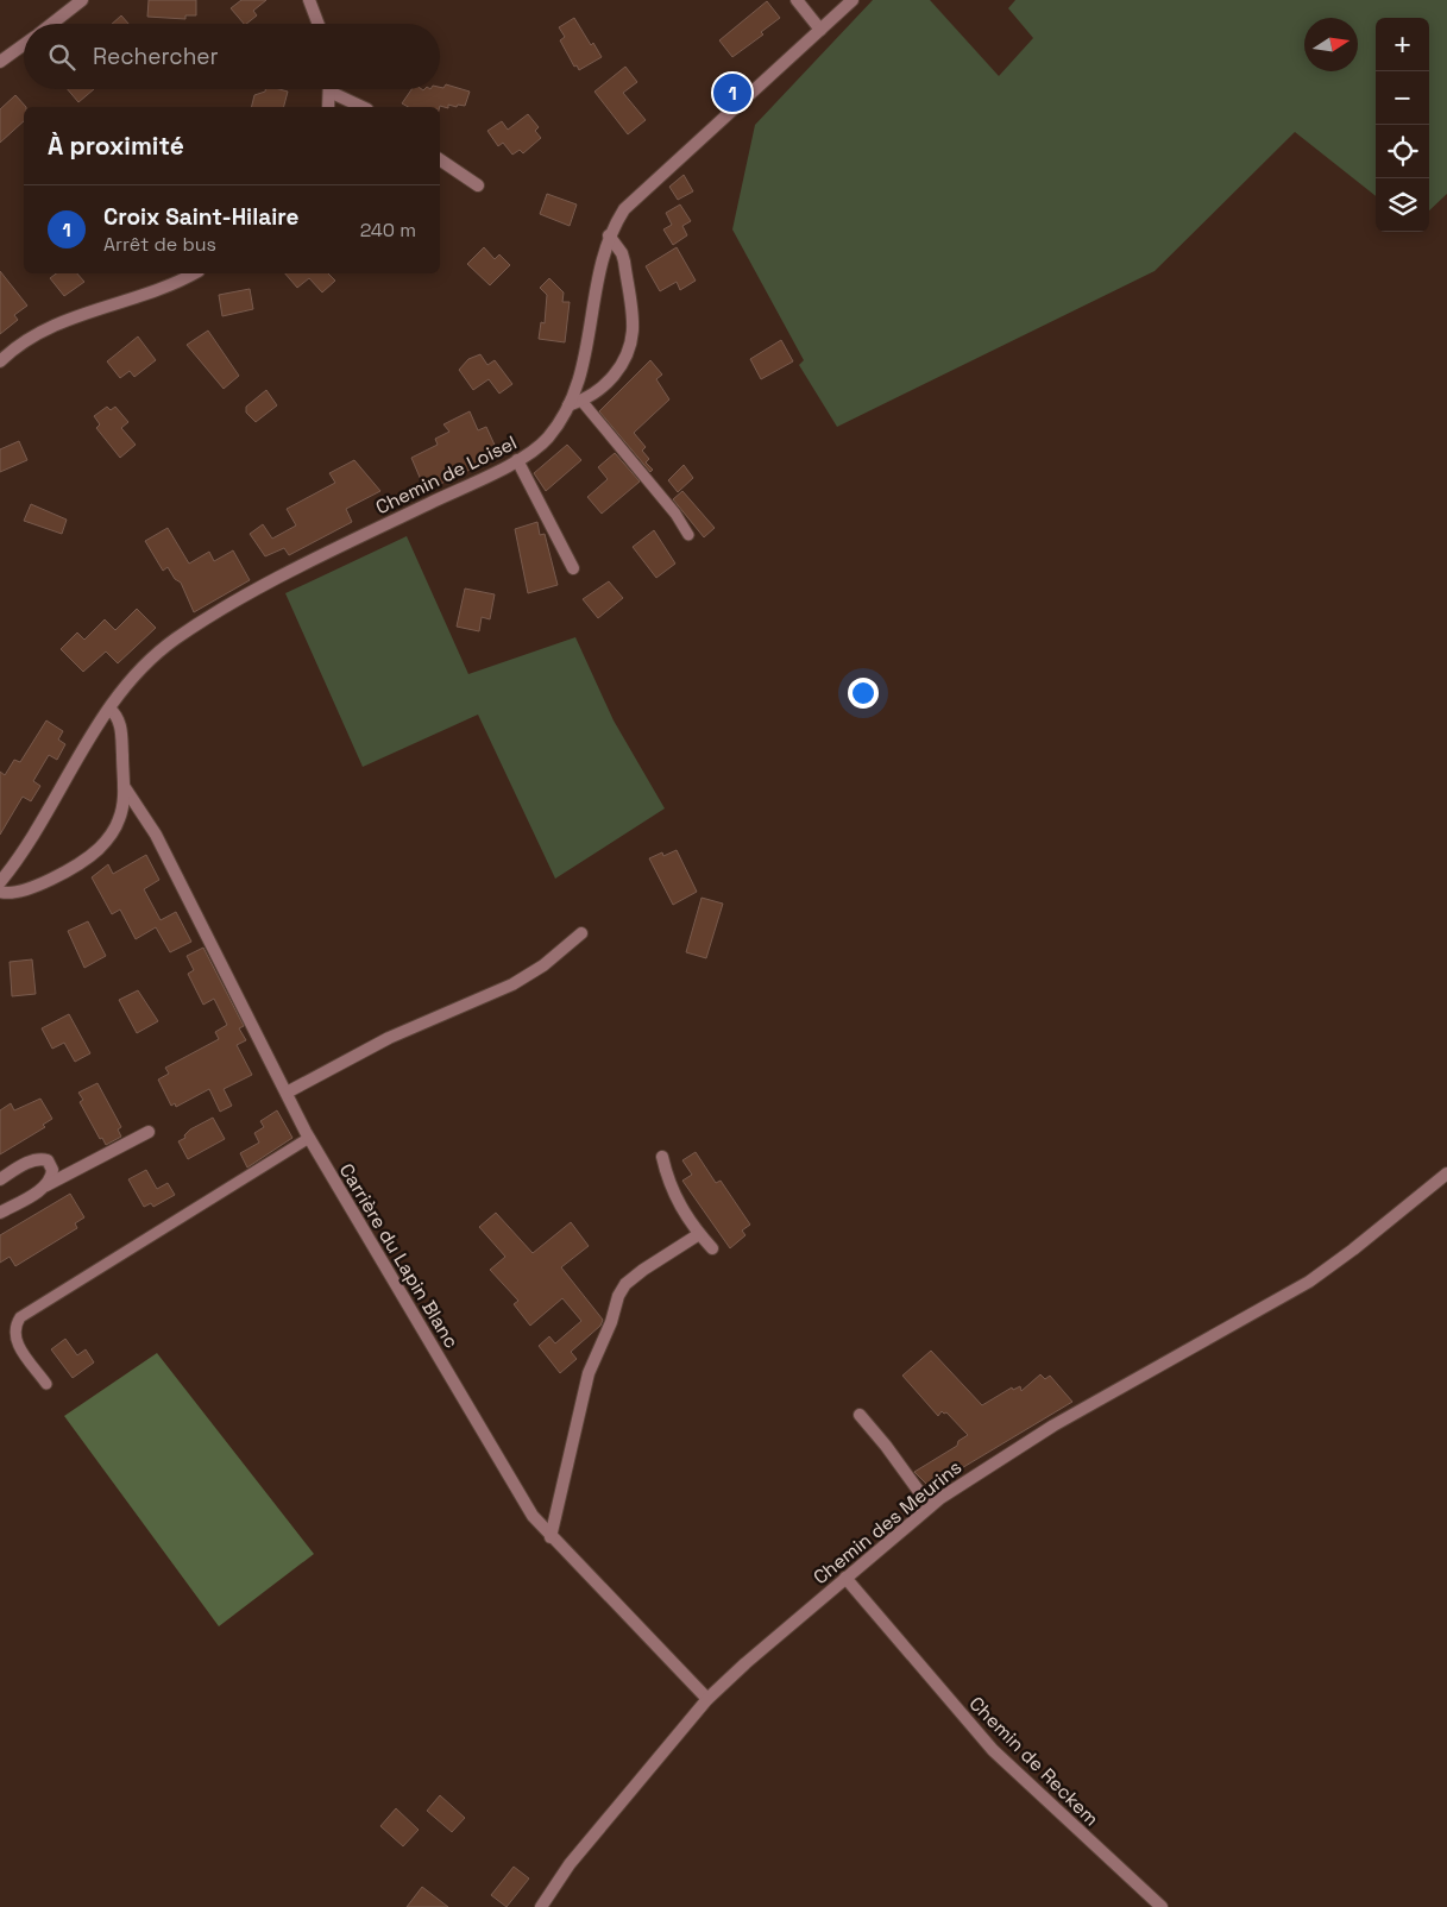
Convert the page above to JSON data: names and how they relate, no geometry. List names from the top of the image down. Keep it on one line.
{"streets":{"street":["Chemin de Loisel","Carrière du Lapin Blanc","Chemin des Meurins","Chemin de Reckem"]},"crossings":[["Carrière du Lapin Blanc","Chemin des Meurins"],["Chemin des Meurins","Chemin de Reckem"]],"north":"right","page":{"map_buttons":["+","−"],"search":"Rechercher","pins":"1","heading":"À proximité","list":[{"mark":"1","name":"Croix Saint-Hilaire","note":"Arrêt de bus","value":"240 m"}]}}
